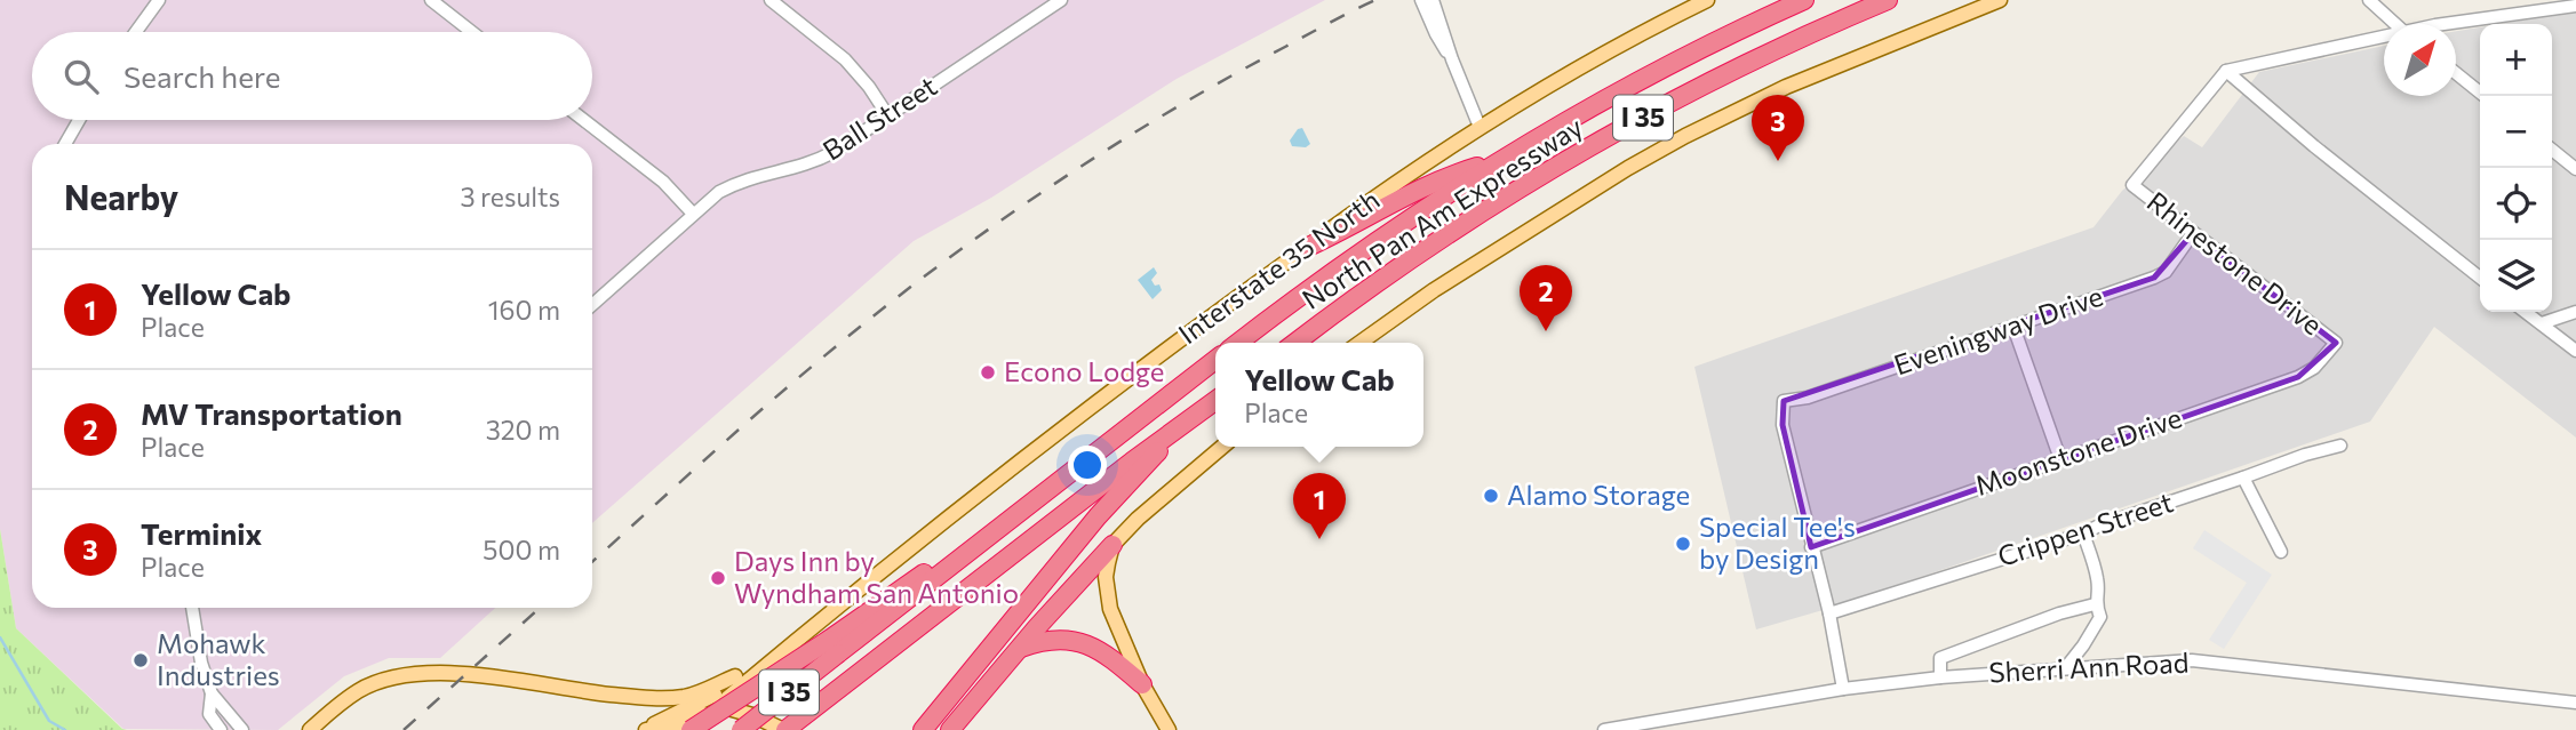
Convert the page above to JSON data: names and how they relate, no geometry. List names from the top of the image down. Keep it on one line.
{"streets":{"highway":["I 35","North Pan Am Expressway"],"main road":["Interstate 35 North"],"street":["Ball Street","Rhinestone Drive","Eveningway Drive","Moonstone Drive","Crippen Street","Sherri Ann Road"]},"crossings":[["Rhinestone Drive","Eveningway Drive"],["Rhinestone Drive","Moonstone Drive"],["Eveningway Drive","Moonstone Drive"]],"places":["Econo Lodge","Alamo Storage","Special Tee's by Design","Days Inn by Wyndham San Antonio","Mohawk Industries"],"north":"top right","page":{"map_buttons":["+","−"],"search":"Search here","pins":["3","2","1"],"heading":["Nearby","3 results"],"list":[{"mark":"1","name":"Yellow Cab","note":"Place","value":"160 m"},{"mark":"2","name":"MV Transportation","note":"Place","value":"320 m"},{"mark":"3","name":"Terminix","note":"Place","value":"500 m"}],"popup":["Yellow Cab","Place"]}}
